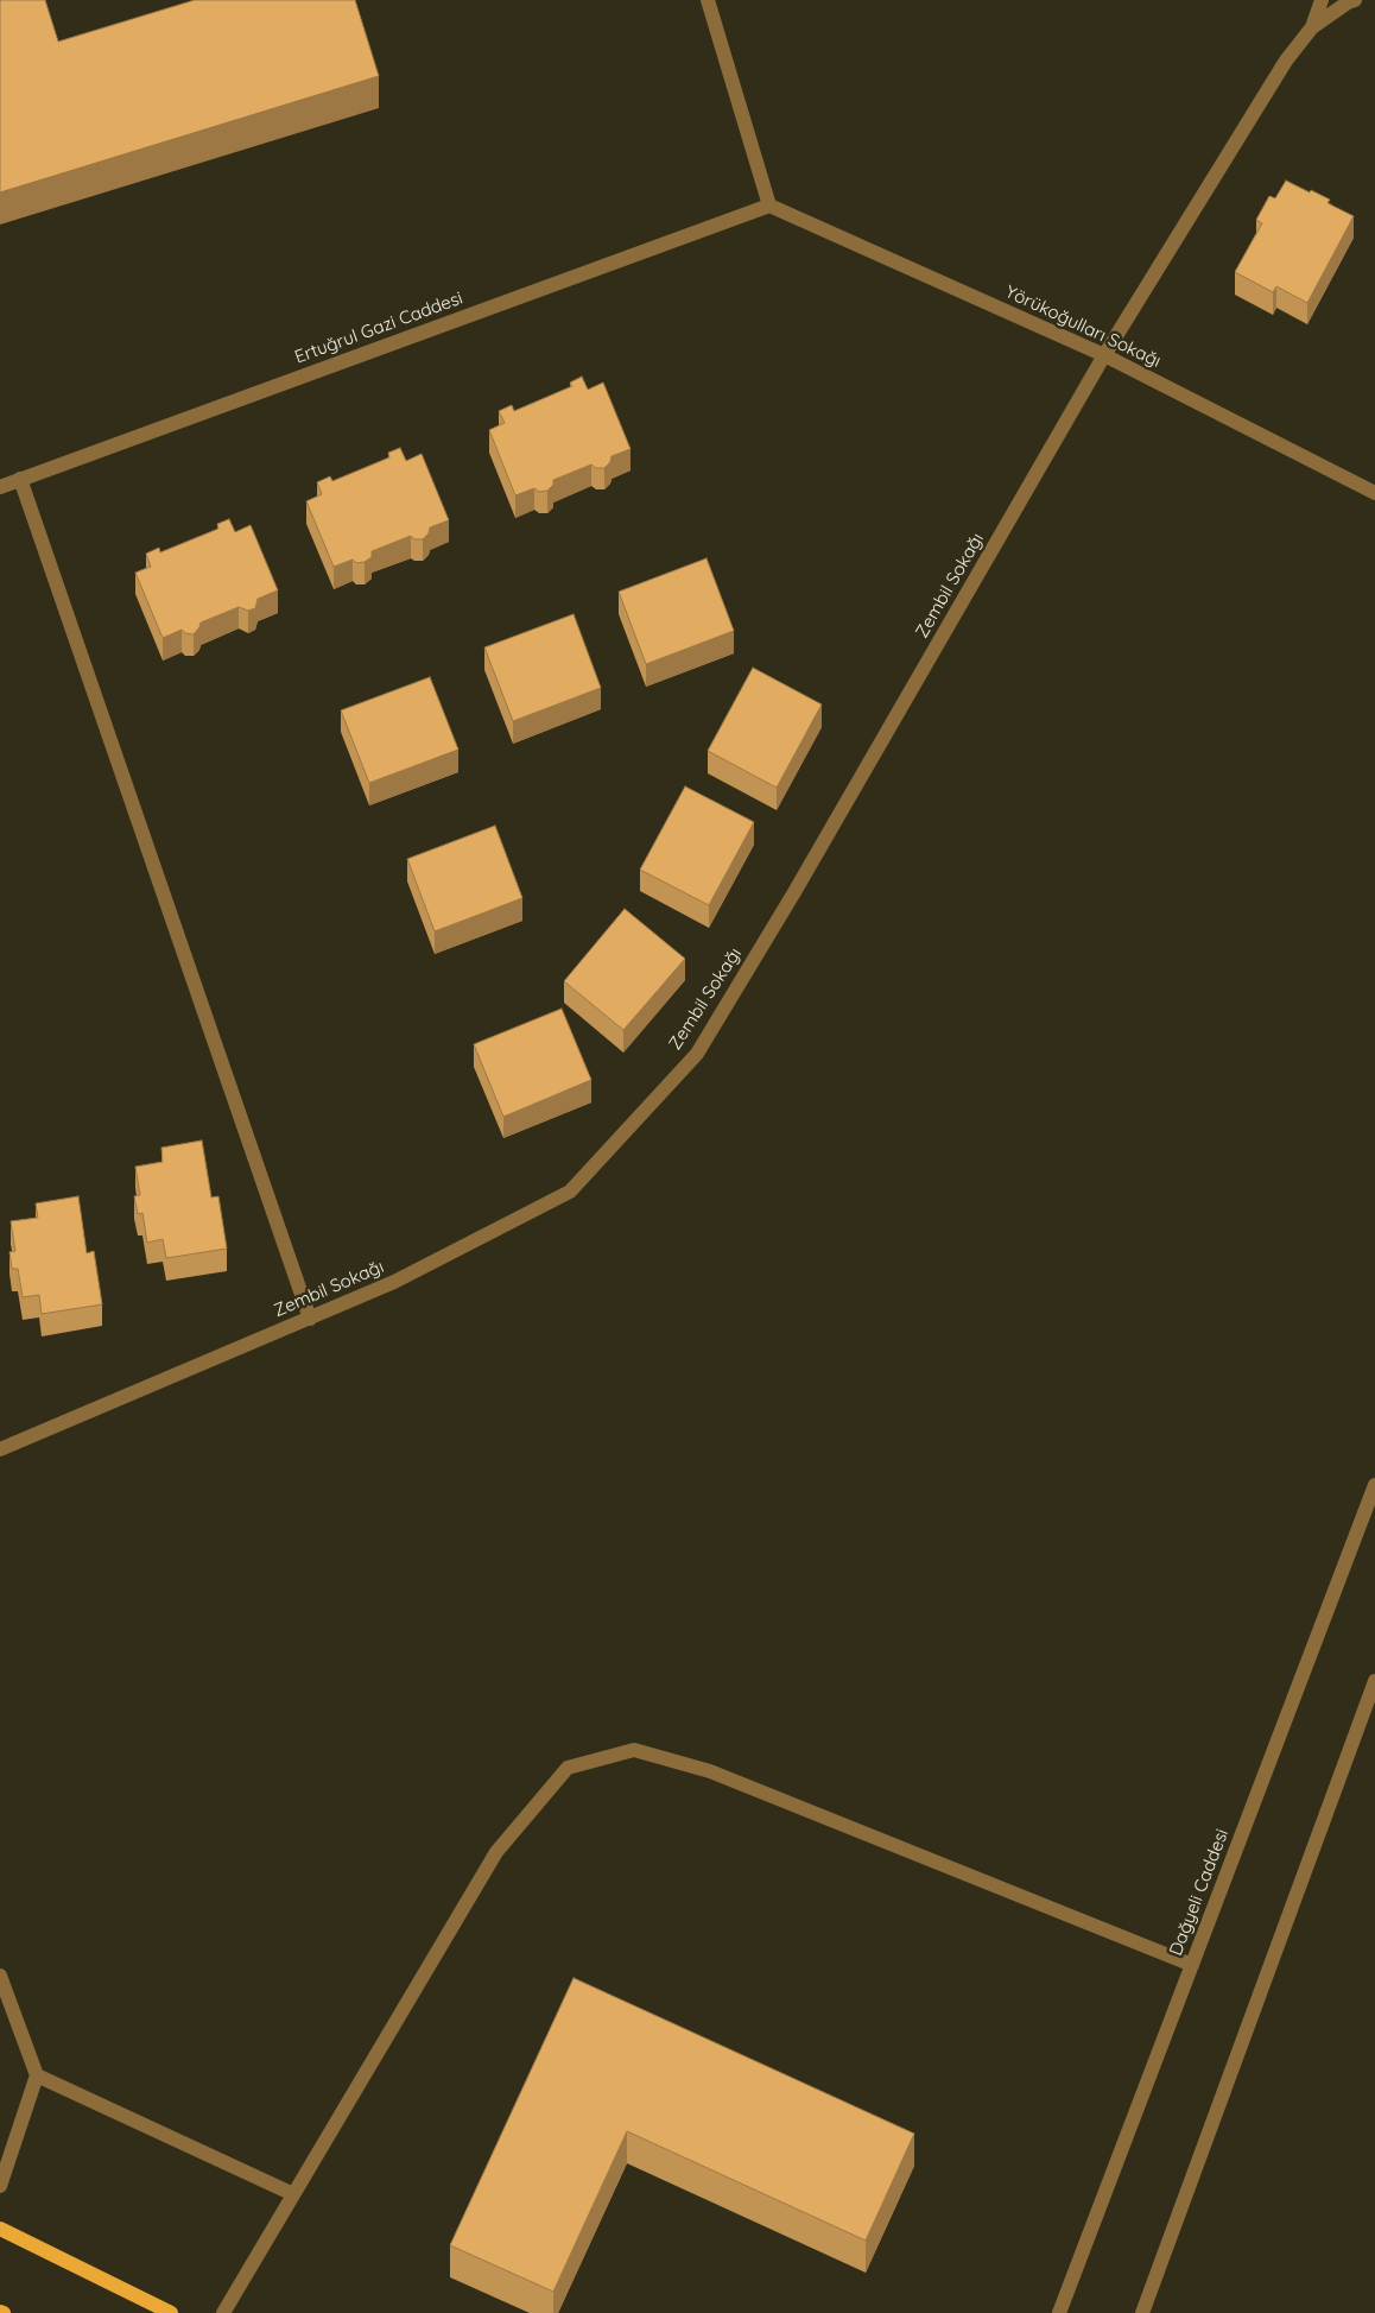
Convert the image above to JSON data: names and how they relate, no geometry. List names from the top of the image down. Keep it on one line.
{"streets":{"street":["Yörükoğulları Sokağı","Ertuğrul Gazi Caddesi","Zembil Sokağı","Dağyeli Caddesi"]},"crossings":[["Yörükoğulları Sokağı","Ertuğrul Gazi Caddesi"],["Yörükoğulları Sokağı","Zembil Sokağı"]]}
